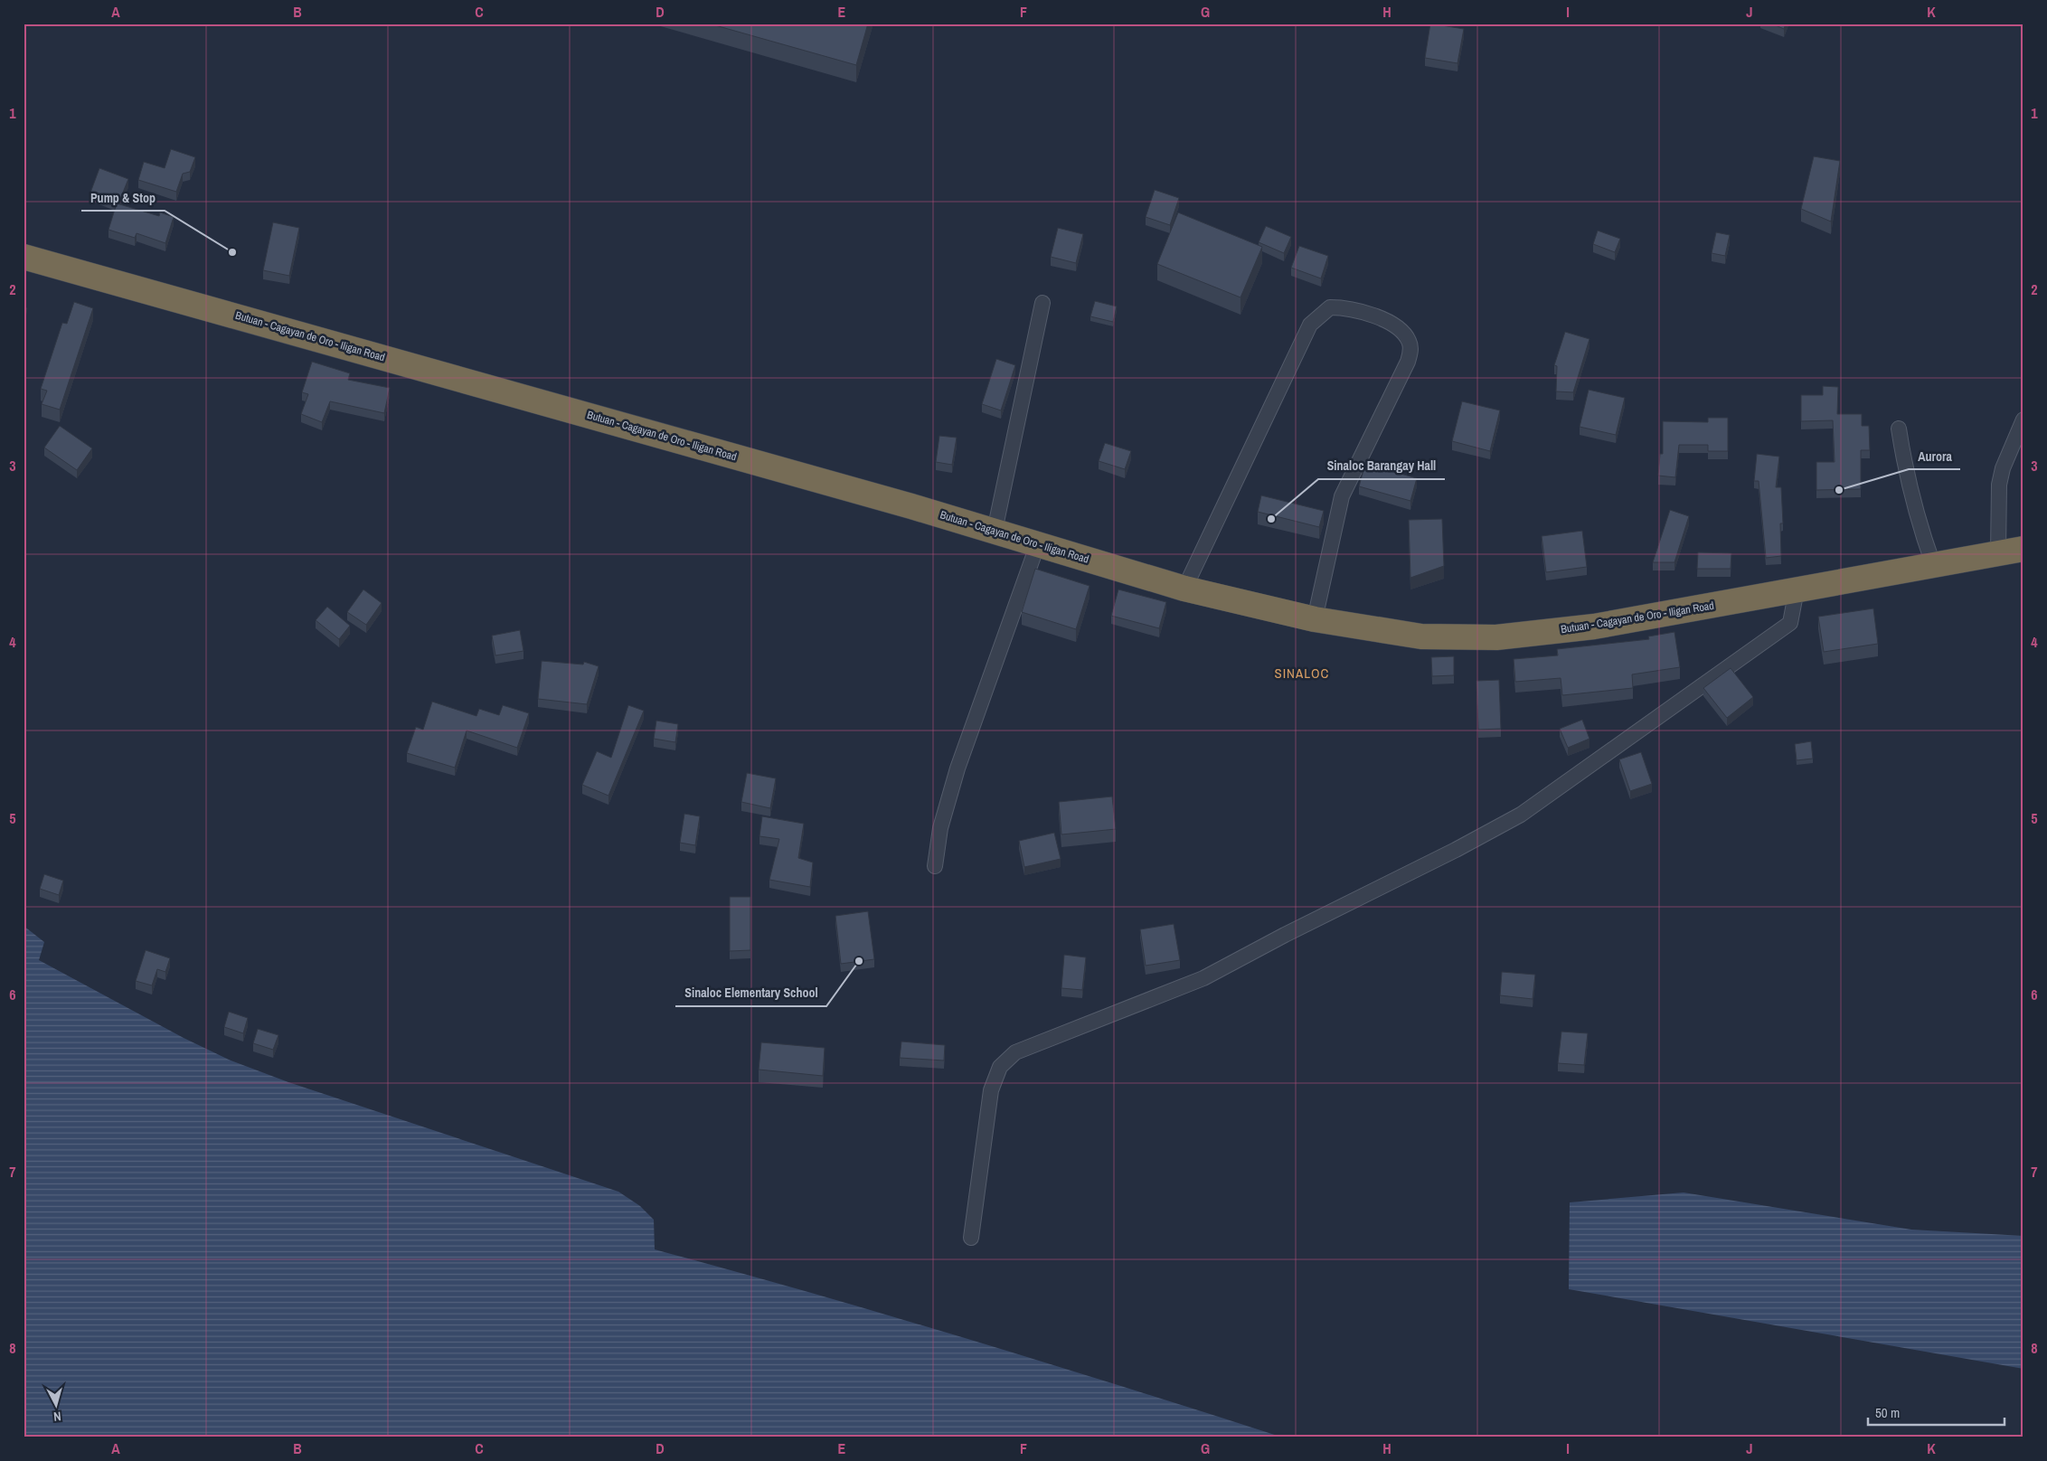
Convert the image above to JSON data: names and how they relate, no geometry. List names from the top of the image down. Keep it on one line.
{"streets":{"highway":["Butuan - Cagayan de Oro - Iligan Road"]},"districts":["SINALOC"],"places":["Pump & Stop","Aurora","Sinaloc Barangay Hall","Sinaloc Elementary School"],"scale_bar":"50 m","north":"bottom","grid":{"columns":["A","B","C","D","E","F","G","H","I","J","K"],"rows":["1","2","3","4","5","6","7","8"]}}
